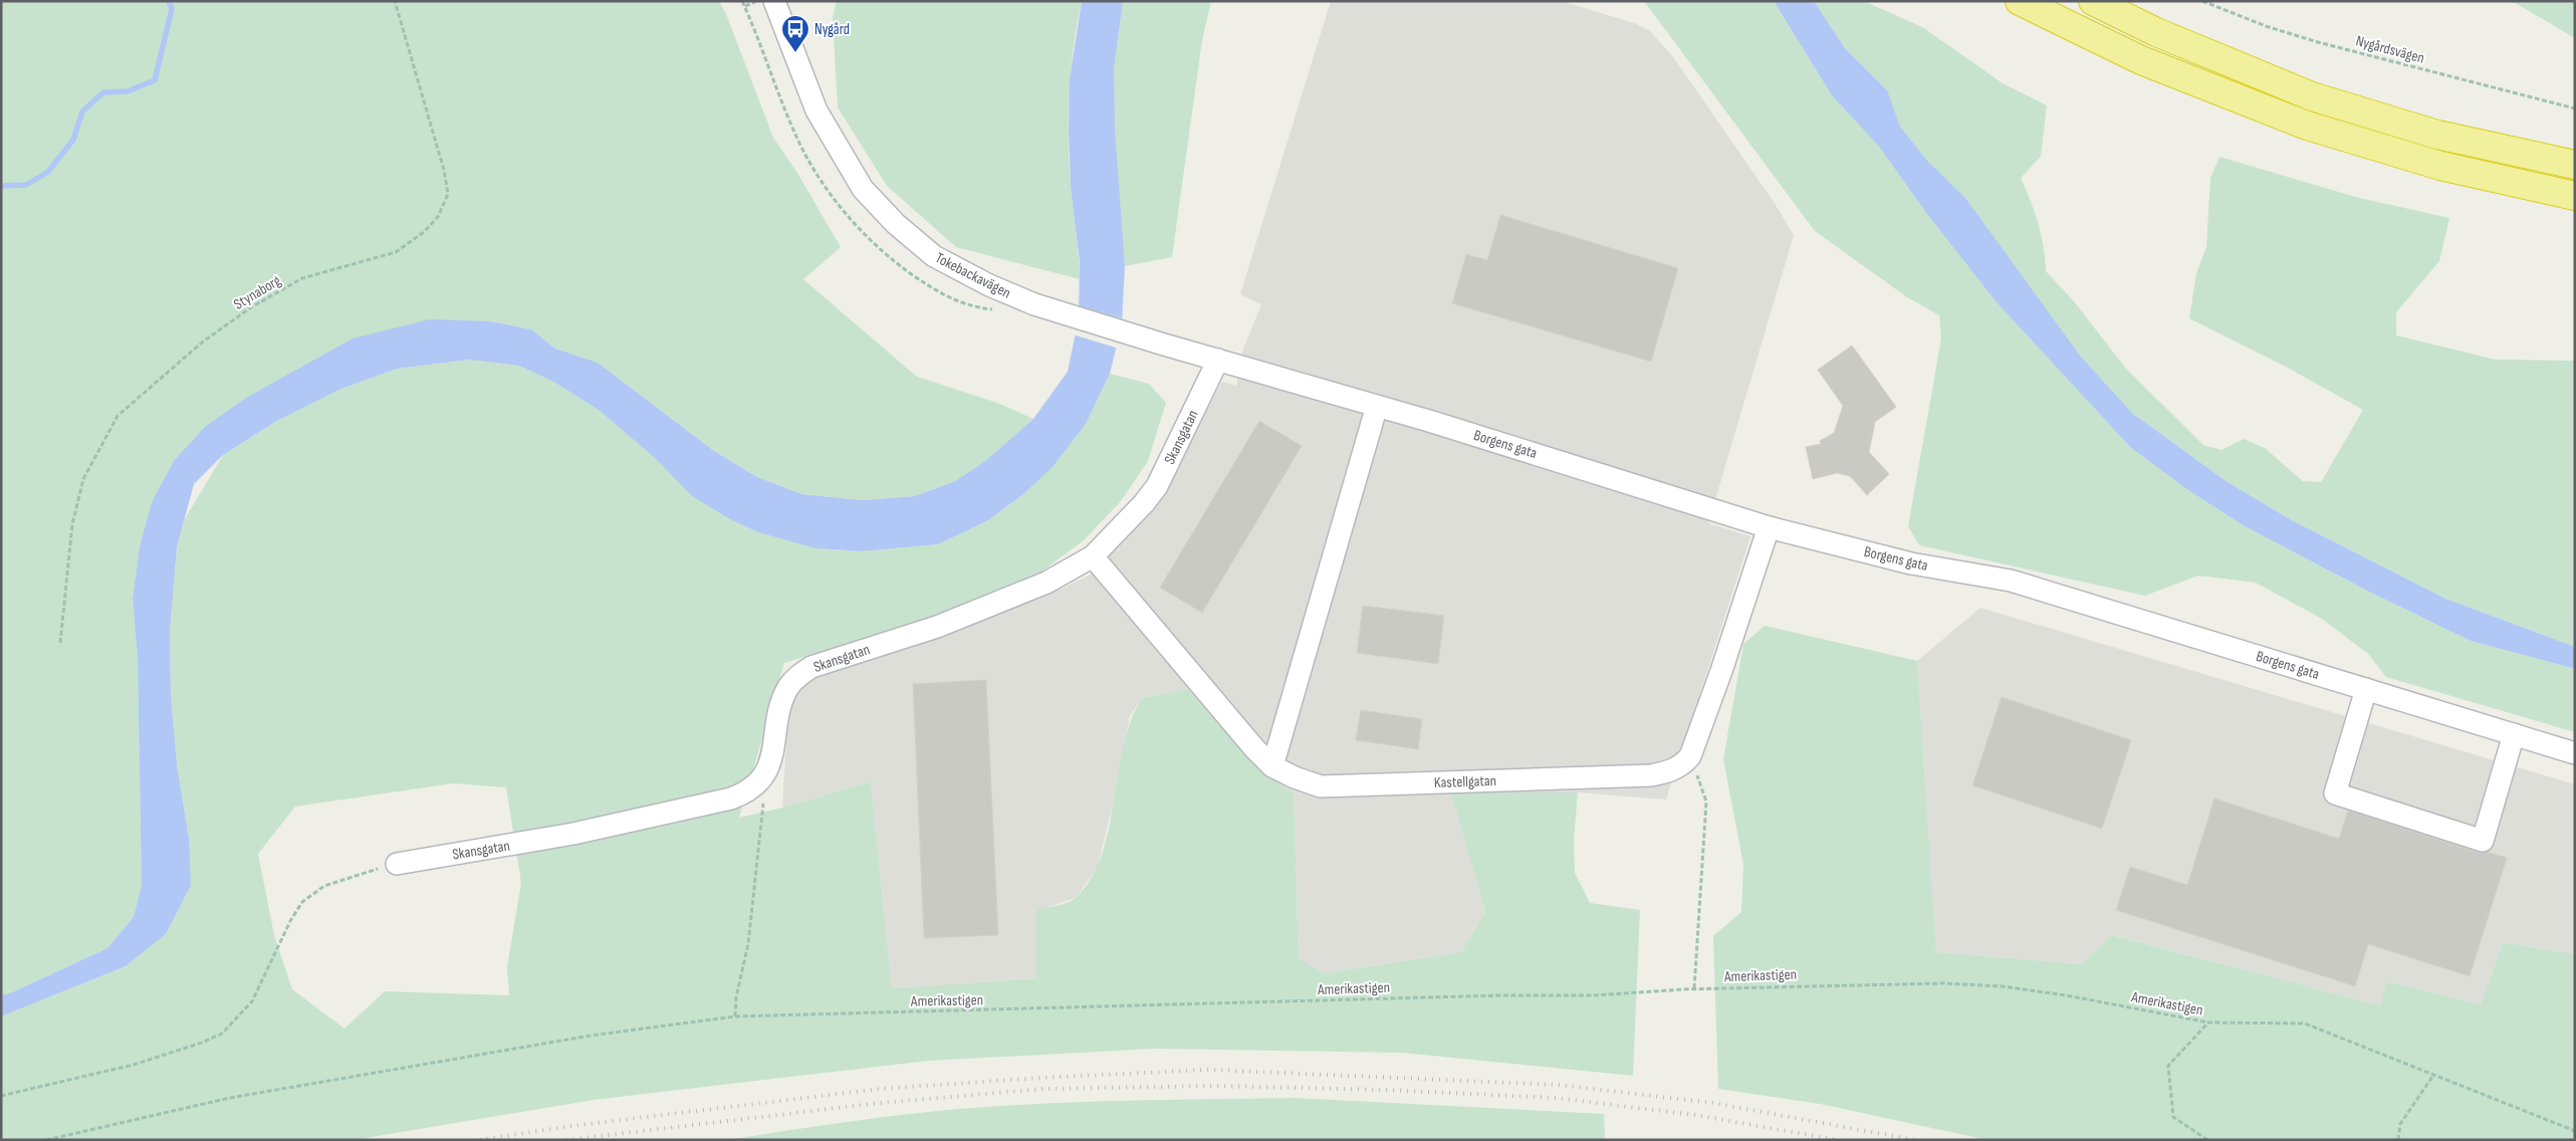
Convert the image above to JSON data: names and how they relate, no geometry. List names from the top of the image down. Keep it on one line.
{"streets":{"street":["Tokebackavägen","Skansgatan","Borgens gata","Kastellgatan"],"path":["Nygårdsvägen","Stynaborg","Amerikastigen"]},"crossings":[["Tokebackavägen","Skansgatan"],["Tokebackavägen","Borgens gata"],["Skansgatan","Borgens gata"],["Skansgatan","Kastellgatan"]],"places":{"bus stop":["Nygård"]}}
